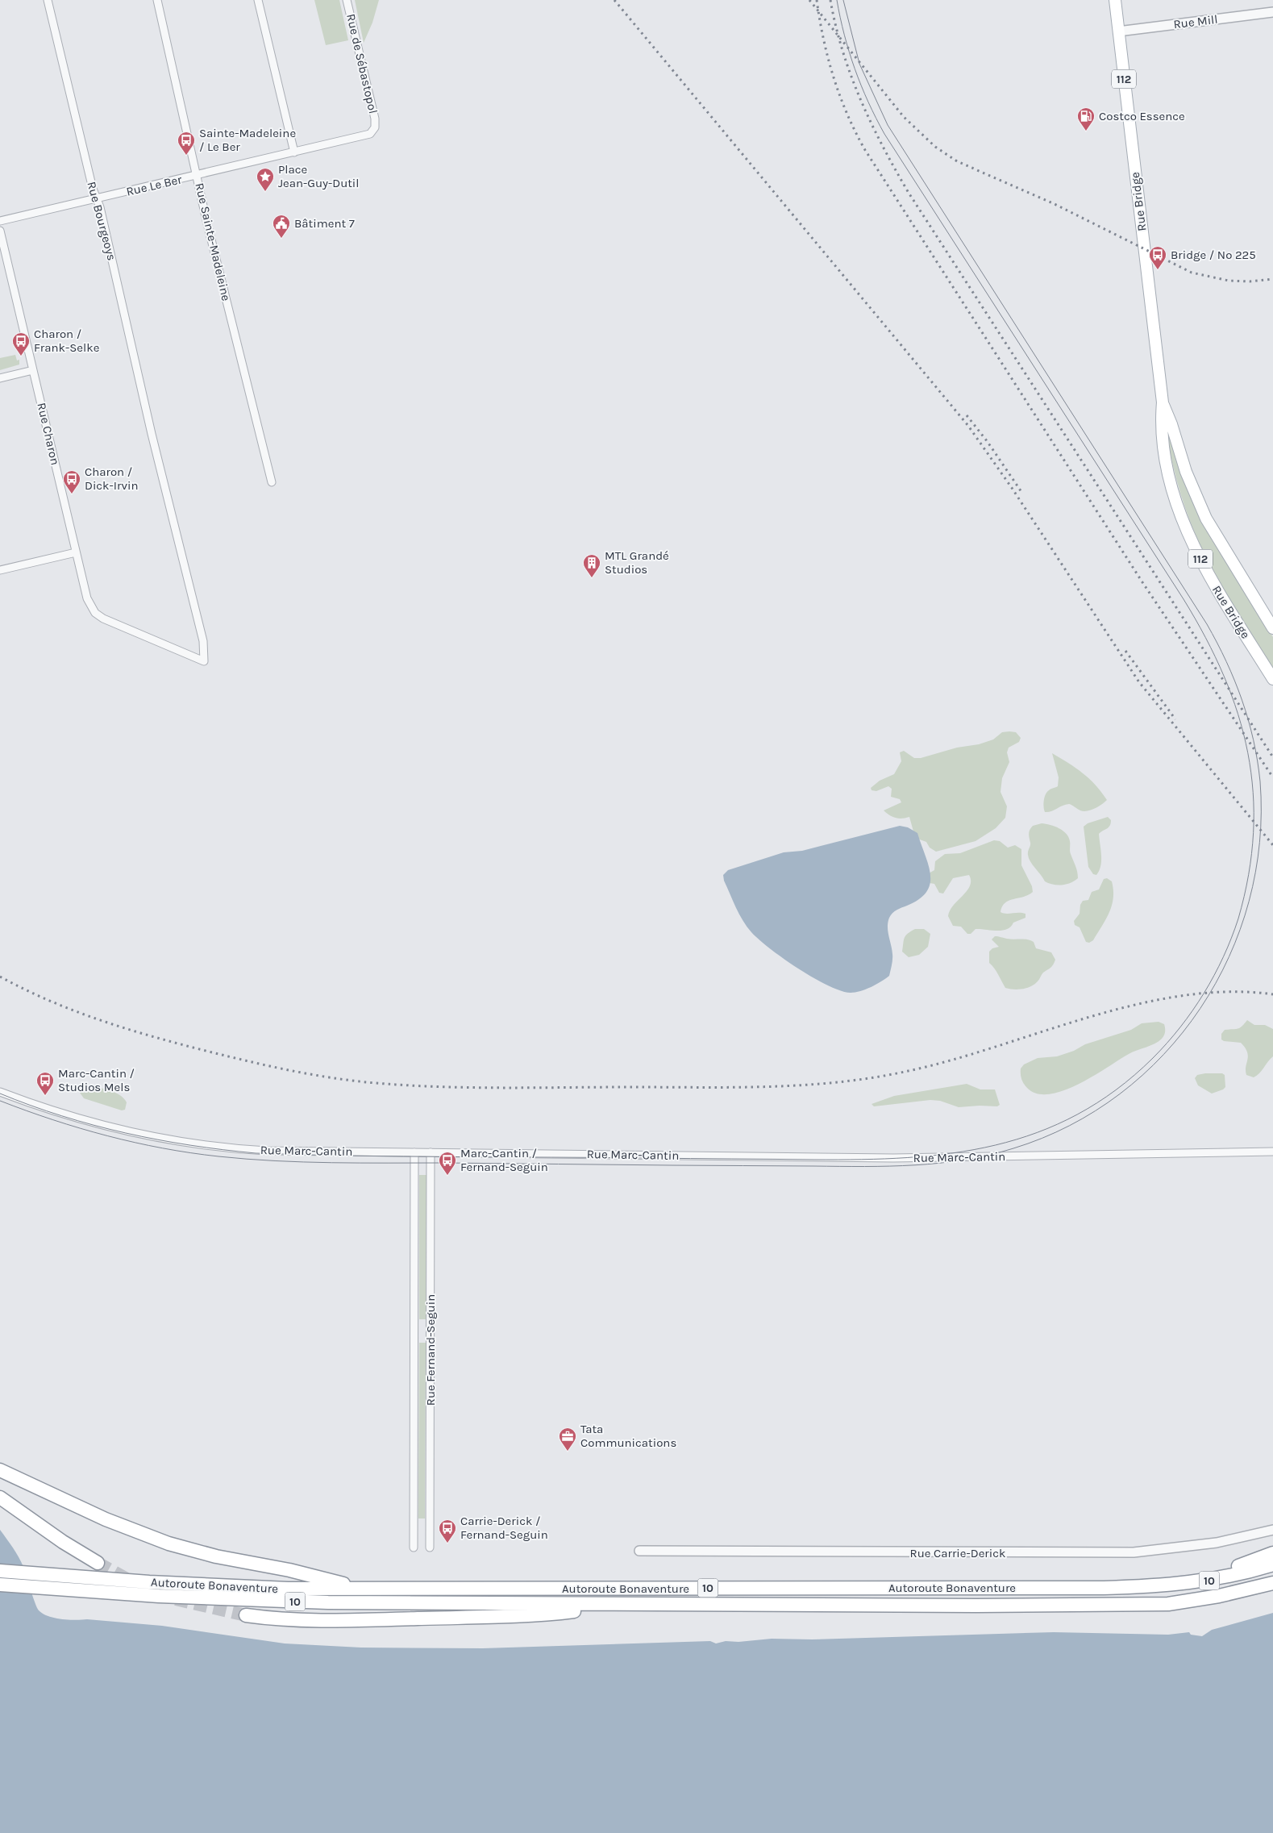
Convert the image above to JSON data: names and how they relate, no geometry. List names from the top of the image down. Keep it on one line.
{"streets":{"highway":["10","Autoroute Bonaventure"],"main road":["112","Rue Bridge"],"street":["Rue Mill","Rue de Sébastopol","Rue Le Ber","Rue Bourgeoys","Rue Sainte-Madeleine","Rue Charon","Rue Marc-Cantin","Rue Fernand-Seguin","Rue Carrie-Derick"]},"crossings":[["Rue Mill","Rue Bridge"],["Rue de Sébastopol","Rue Le Ber"],["Rue Le Ber","Rue Bourgeoys"],["Rue Le Ber","Rue Sainte-Madeleine"],["Rue Bourgeoys","Rue Charon"],["Rue Marc-Cantin","Rue Fernand-Seguin"]],"places":{"fuel station":["Costco Essence"],"bus stop":["Sainte-Madeleine / Le Ber","Bridge / No 225","Charon / Frank-Selke","Charon / Dick-Irvin","Marc-Cantin / Studios Mels","Marc-Cantin / Fernand-Seguin","Carrie-Derick / Fernand-Seguin"],"place":["Place Jean-Guy-Dutil"],"public building":["Bâtiment 7"],"building":["MTL Grandé Studios"],"office":["Tata Communications"]}}
